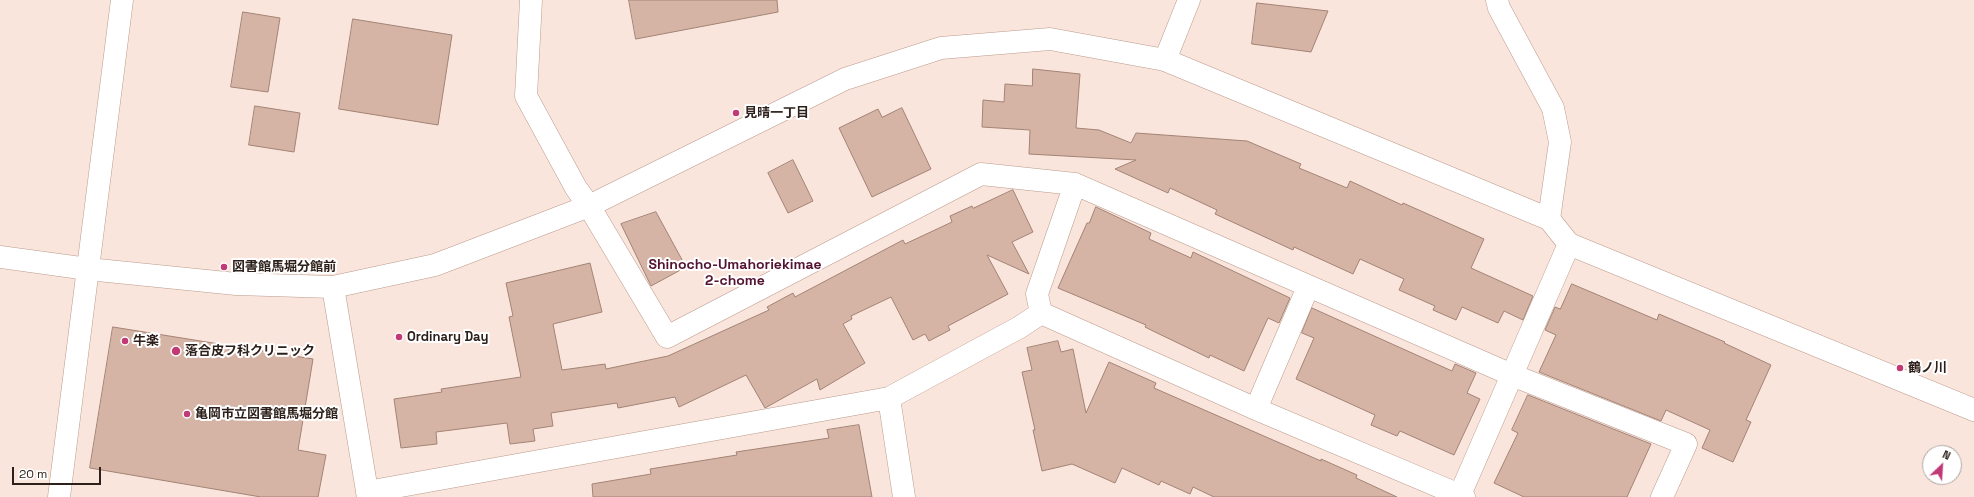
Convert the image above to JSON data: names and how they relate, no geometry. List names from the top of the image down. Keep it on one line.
{"districts":["Shinocho-Umahoriekimae 2-chome"],"places":["見晴一丁目","図書館馬堀分館前","Ordinary Day","牛楽","落合皮フ科クリニック","鶴ノ川","亀岡市立図書館馬堀分館"],"scale_bar":"20 m","north":"top right"}
